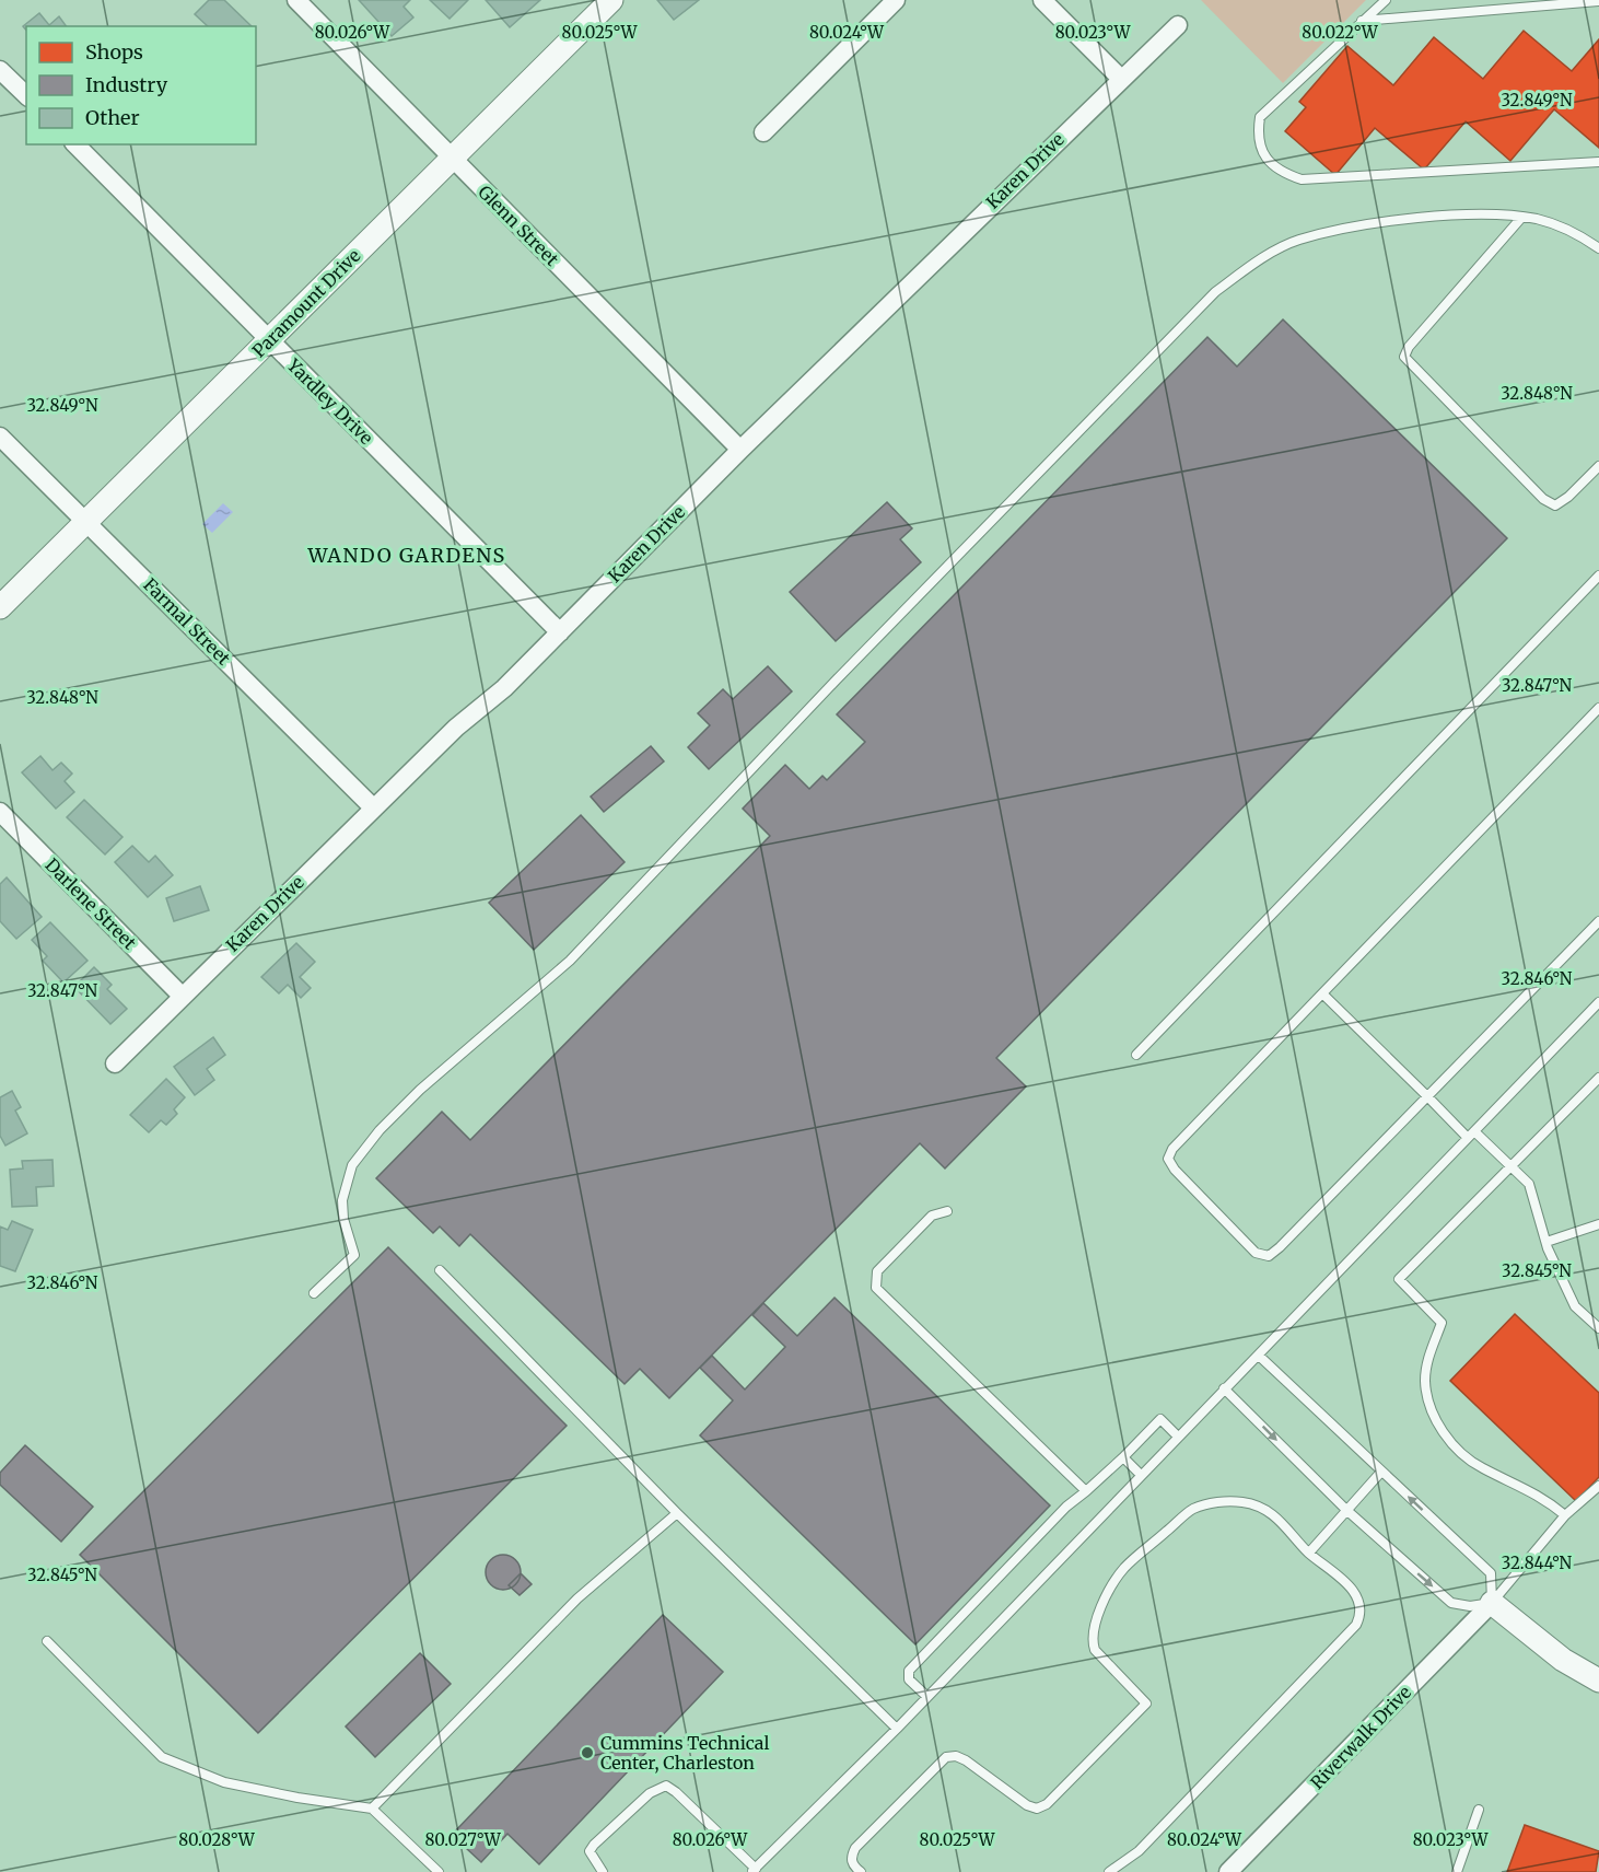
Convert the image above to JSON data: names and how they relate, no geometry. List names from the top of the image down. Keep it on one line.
{"streets":{"street":["Karen Drive","Glenn Street","Paramount Drive","Yardley Drive","Farmal Street","Darlene Street","Riverwalk Drive"]},"crossings":[["Karen Drive","Glenn Street"],["Karen Drive","Yardley Drive"],["Karen Drive","Farmal Street"],["Karen Drive","Darlene Street"],["Glenn Street","Paramount Drive"],["Paramount Drive","Yardley Drive"],["Paramount Drive","Farmal Street"]],"districts":["WANDO GARDENS"],"places":["Cummins Technical Center, Charleston"],"legend":["Shops","Industry","Other"],"coordinates":["80.026°W","80.025°W","80.023°W","80.022°W","80.024°W","32.849°N","32.848°N","32.847°N","32.846°N","32.845°N","32.844°N","80.028°W","80.027°W"]}
